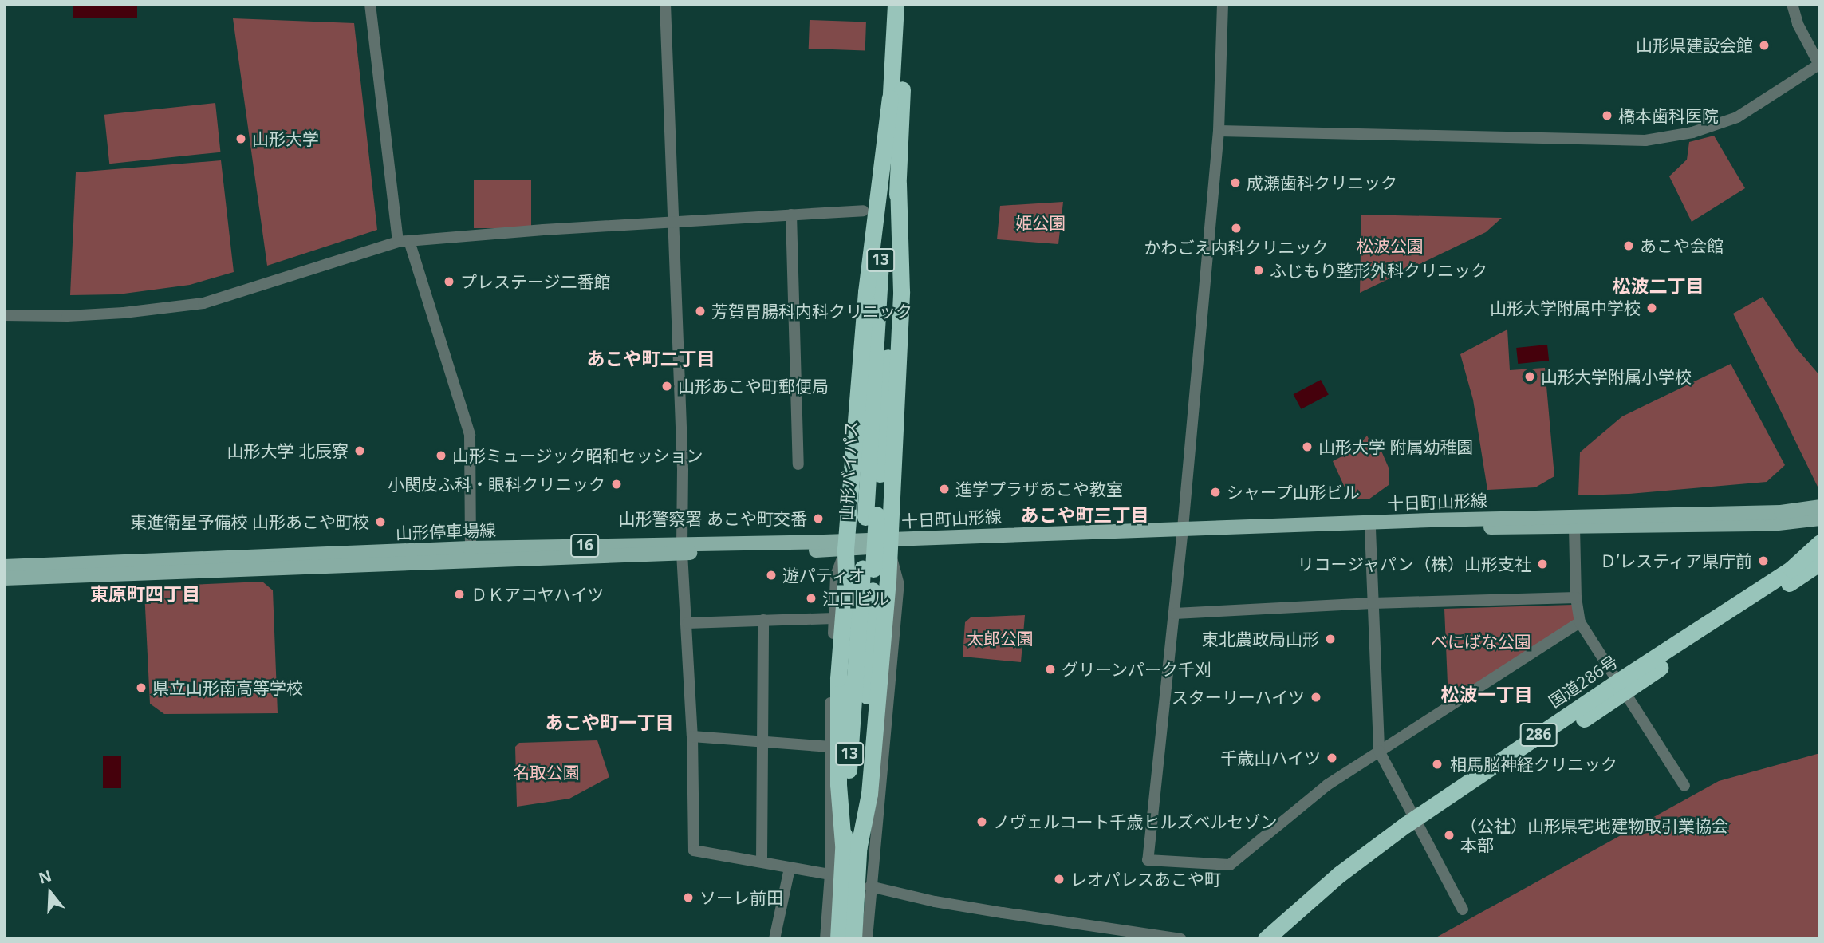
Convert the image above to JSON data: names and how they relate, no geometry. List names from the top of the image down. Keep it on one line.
{"streets":{"highway":["13","山形バイパス","国道286号","286"],"main road":["十日町山形線","山形停車場線","16"]},"crossings":[["十日町山形線","山形停車場線"]],"districts":["松波二丁目","あこや町二丁目","あこや町三丁目","東原町四丁目","松波一丁目","あこや町一丁目"],"parks":["姫公園","松波公園","太郎公園","べにばな公園","名取公園"],"places":["山形県建設会館","橋本歯科医院","山形大学","成瀬歯科クリニック","かわごえ内科クリニック","あこや会館","ふじもり整形外科クリニック","プレステージ二番館","山形大学附属中学校","芳賀胃腸科内科クリニック","山形大学附属小学校","山形あこや町郵便局","山形大学 附属幼稚園","山形大学 北辰寮","山形ミュージック昭和セッション","小関皮ふ科・眼科クリニック","進学プラザあこや教室","シャープ山形ビル","山形警察署 あこや町交番","東進衛星予備校 山形あこや町校","Ｄ’レスティア県庁前","リコージャパン（株）山形支社","遊パティオ","ＤＫアコヤハイツ","江口ビル","東北農政局山形","グリーンパーク千刈","県立山形南高等学校","スターリーハイツ","千歳山ハイツ","相馬脳神経クリニック","ノヴェルコート千歳ヒルズベルセゾン","（公社）山形県宅地建物取引業協会 本部","レオパレスあこや町","ソーレ前田"],"north":"top"}
